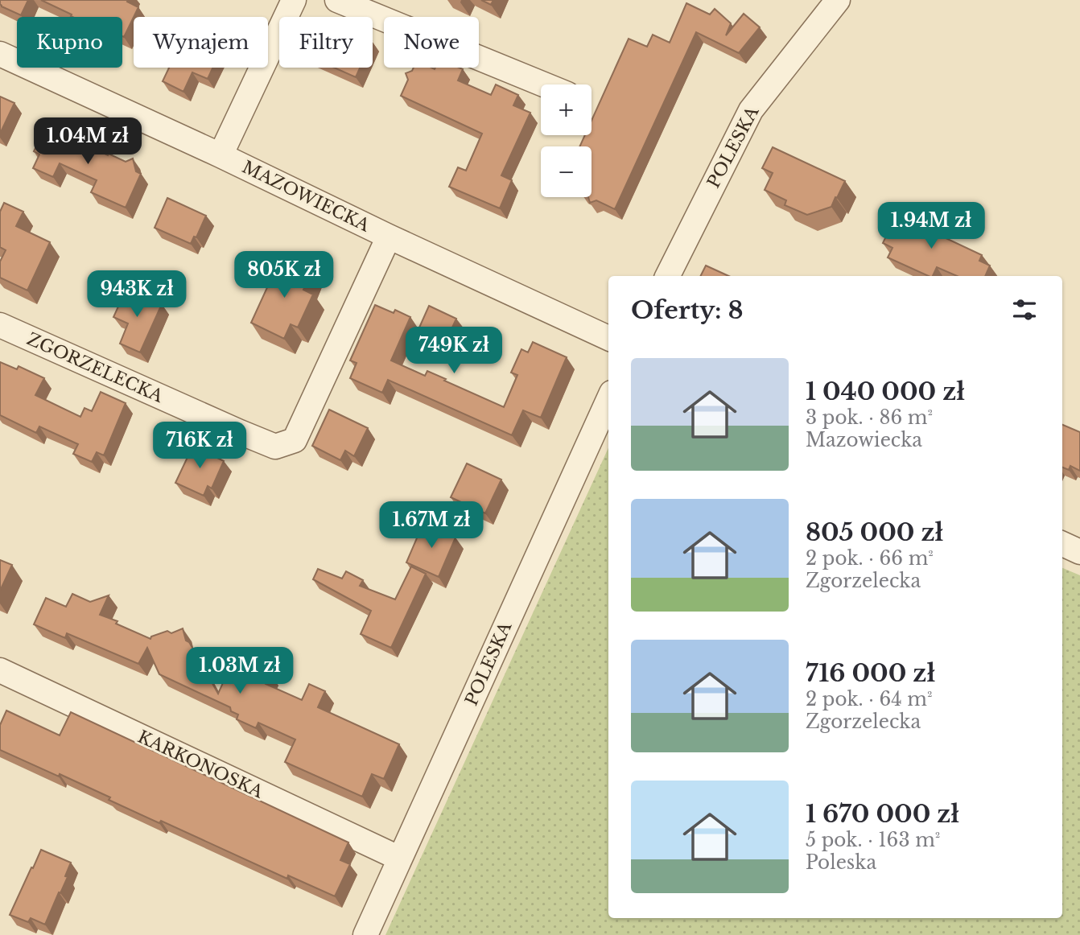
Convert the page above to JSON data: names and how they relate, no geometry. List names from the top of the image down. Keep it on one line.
{"streets":{"street":["POLESKA","MAZOWIECKA","ZGORZELECKA","KARKONOSKA"]},"crossings":[["POLESKA","KARKONOSKA"],["MAZOWIECKA","ZGORZELECKA"]],"page":{"chip":["Kupno","Wynajem","Filtry","Nowe"],"map_buttons":["+","−"],"price":["1.04M zł","1.94M zł","805K zł","943K zł","749K zł","716K zł","1.67M zł","1.03M zł"],"heading":"Oferty: 8","list":[{"name":"1 040 000 zł","note":"3 pok. · 86 m² · Mazowiecka"},{"name":"805 000 zł","note":"2 pok. · 66 m² · Zgorzelecka"},{"name":"716 000 zł","note":"2 pok. · 64 m² · Zgorzelecka"},{"name":"1 670 000 zł","note":"5 pok. · 163 m² · Poleska"}]}}
